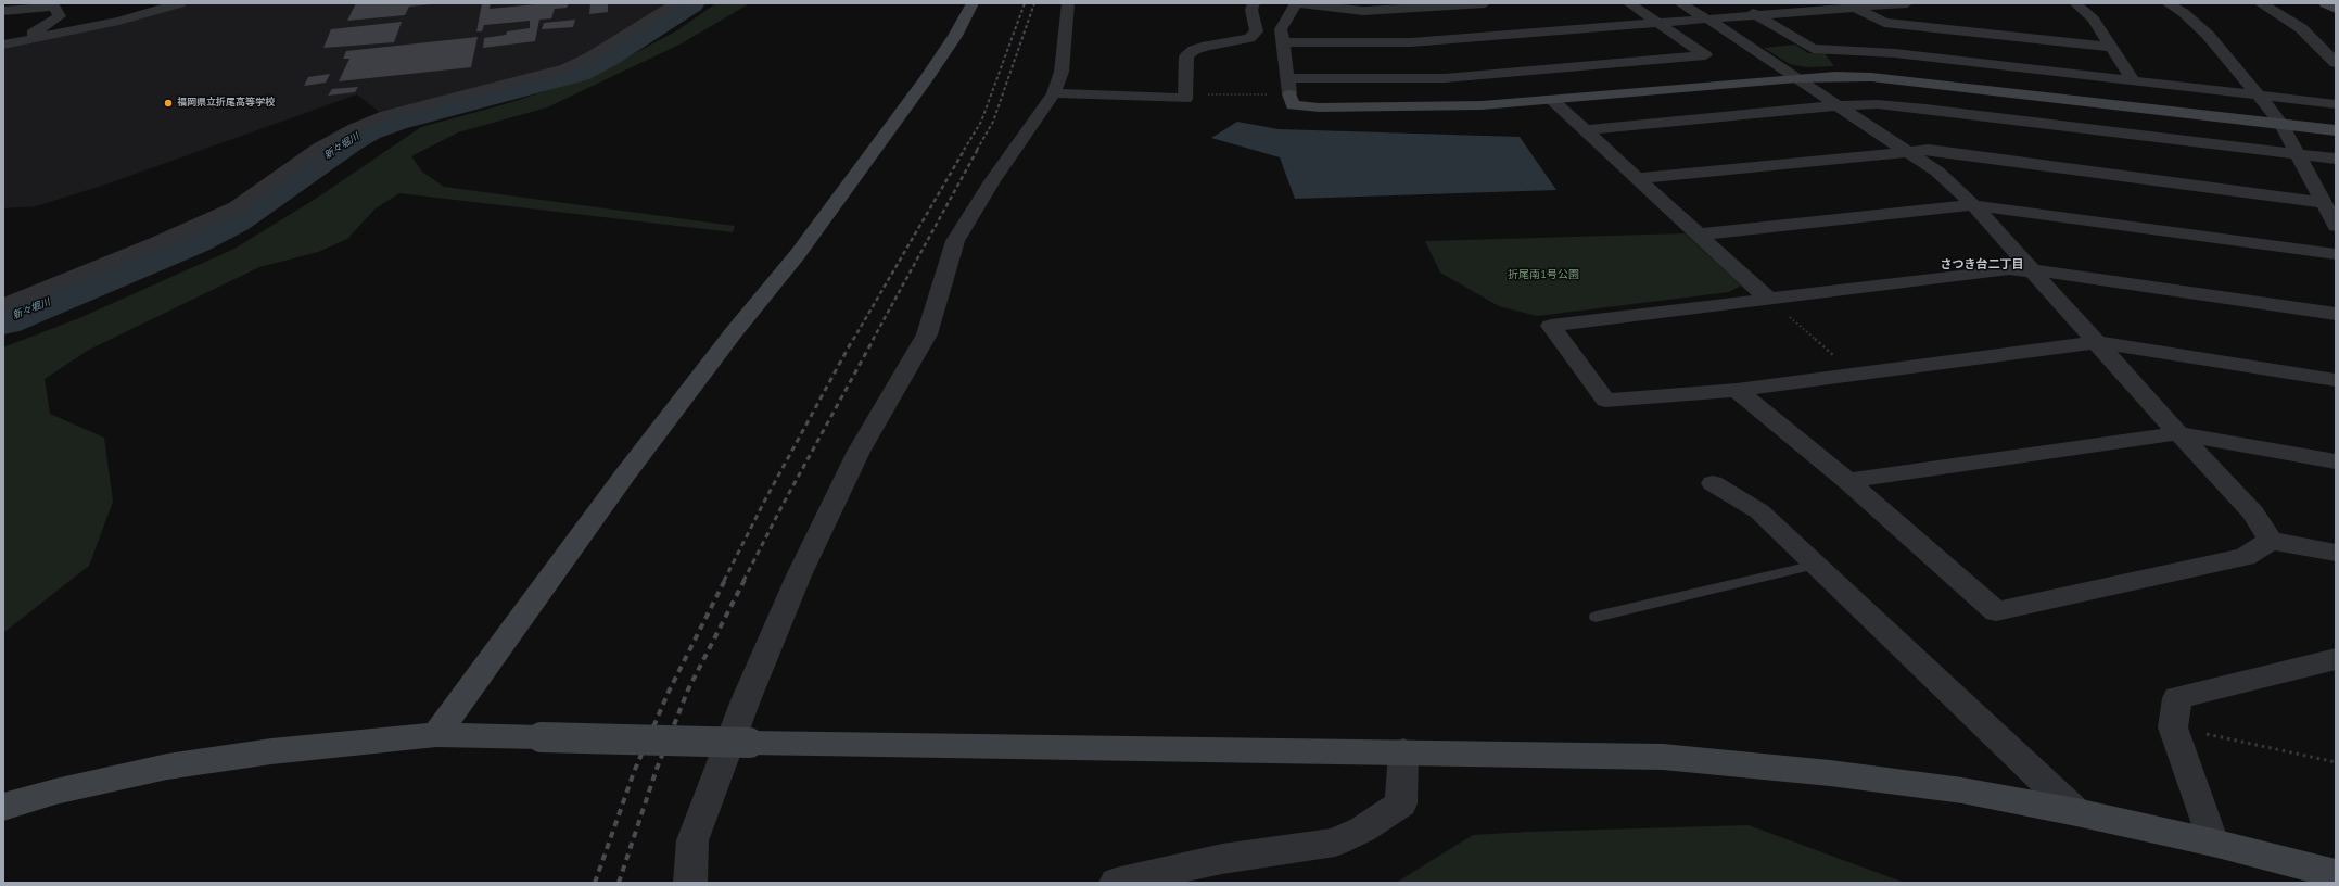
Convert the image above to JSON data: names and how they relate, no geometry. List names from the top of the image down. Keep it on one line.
{"districts":["さつき台二丁目"],"water":["新々堀川"],"parks":["折尾南1号公園"],"places":["福岡県立折尾高等学校"]}
